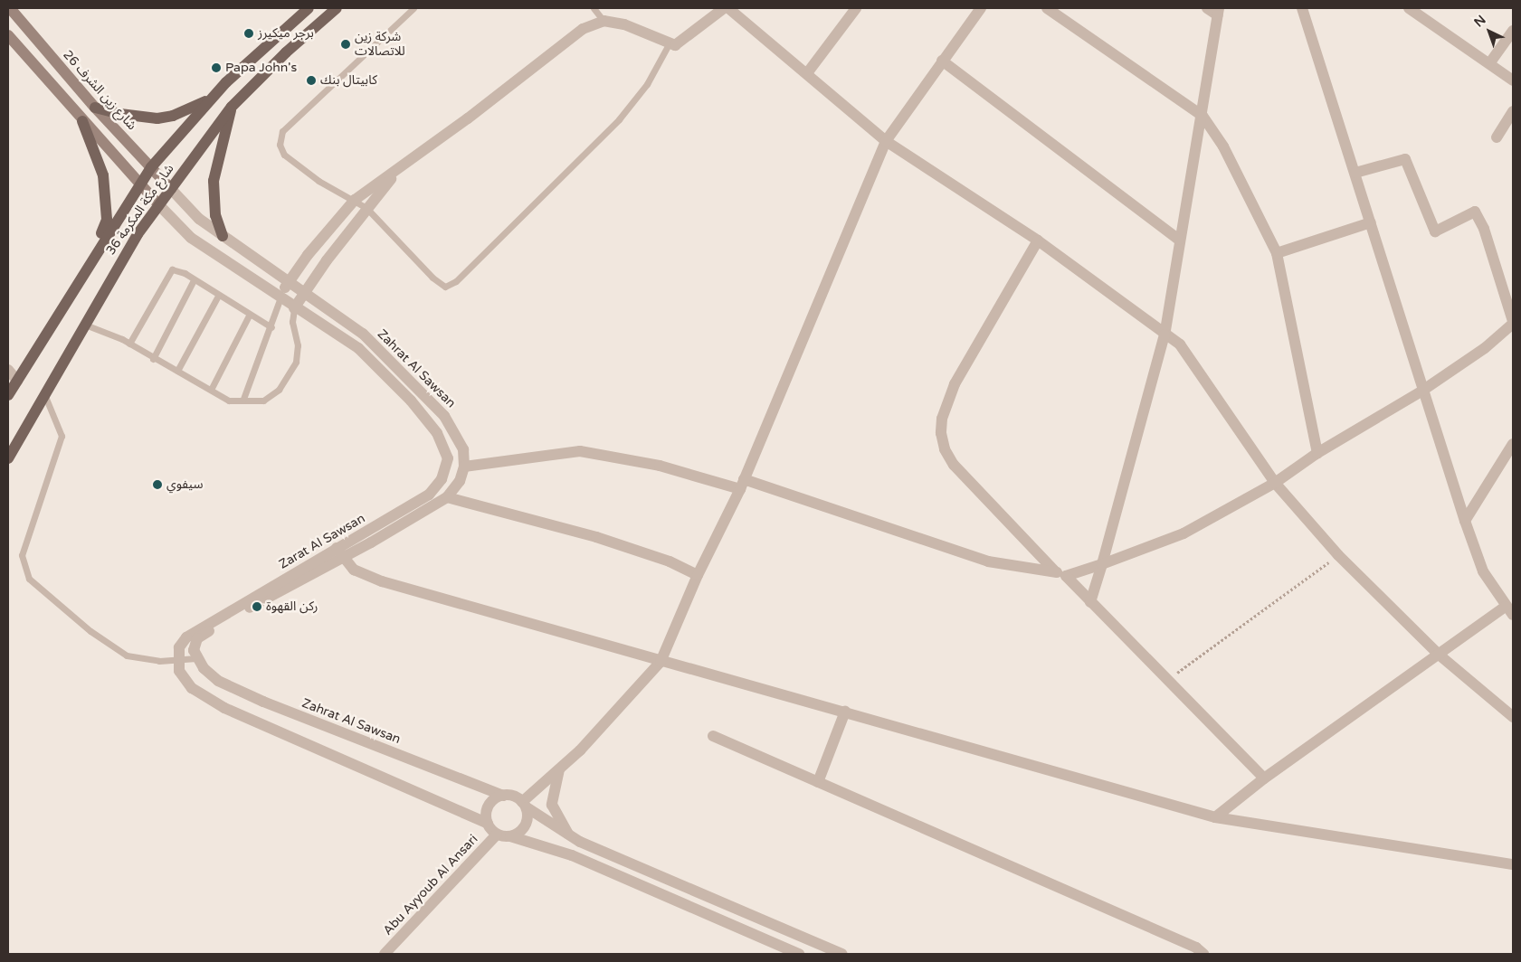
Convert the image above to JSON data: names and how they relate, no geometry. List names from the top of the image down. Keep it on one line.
{"streets":{"main road":["شارع زين الشرف 26","شارع مكة المكرمة 36"],"street":["Zahrat Al Sawsan","Zarat Al Sawsan","Abu Ayyoub Al Ansari"]},"crossings":[["شارع زين الشرف 26","شارع مكة المكرمة 36"],["شارع زين الشرف 26","Zahrat Al Sawsan"],["شارع مكة المكرمة 36","Zahrat Al Sawsan"],["شارع مكة المكرمة 36","Zarat Al Sawsan"],["Zahrat Al Sawsan","Abu Ayyoub Al Ansari"]],"places":["برجر ميكيرز","شركة زين للاتصالات","Papa John's","كابيتال بنك","سيفوي","ركن القهوة"],"north":"top left"}
